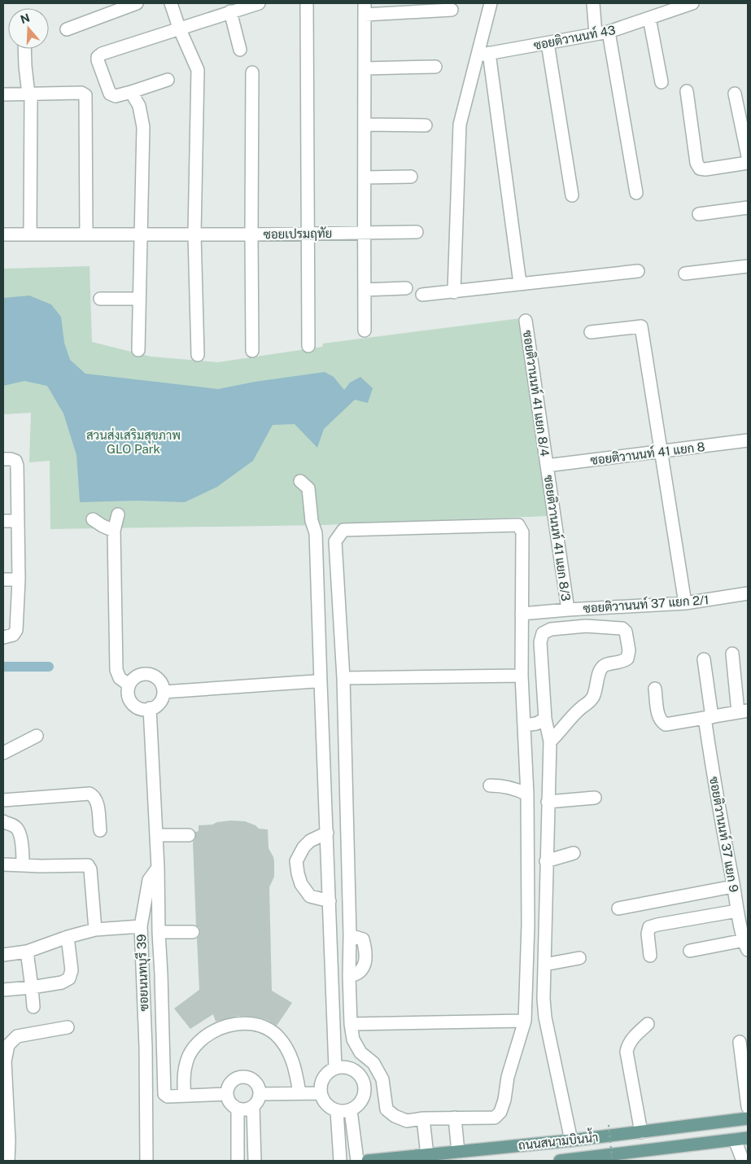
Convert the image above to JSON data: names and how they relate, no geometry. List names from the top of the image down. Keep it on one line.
{"streets":{"main road":["ถนนสนามบินน้ำ"],"street":["ซอยติวานนท์ 43","ซอยเปรมฤทัย","ซอยติวานนท์ 41 แยก 8/4","ซอยติวานนท์ 41 แยก 8","ซอยติวานนท์ 41 แยก 8/3","ซอยติวานนท์ 37 แยก 2/1","ซอยติวานนท์ 37 แยก 9","ซอยนนทบุรี 39"]},"crossings":[["ซอยติวานนท์ 41 แยก 8/4","ซอยติวานนท์ 41 แยก 8"],["ซอยติวานนท์ 41 แยก 8/4","ซอยติวานนท์ 41 แยก 8/3"],["ซอยติวานนท์ 41 แยก 8","ซอยติวานนท์ 41 แยก 8/3"],["ซอยติวานนท์ 41 แยก 8/3","ซอยติวานนท์ 37 แยก 2/1"]],"parks":["สวนส่งเสริมสุขภาพ GLO Park"],"north":"top"}
